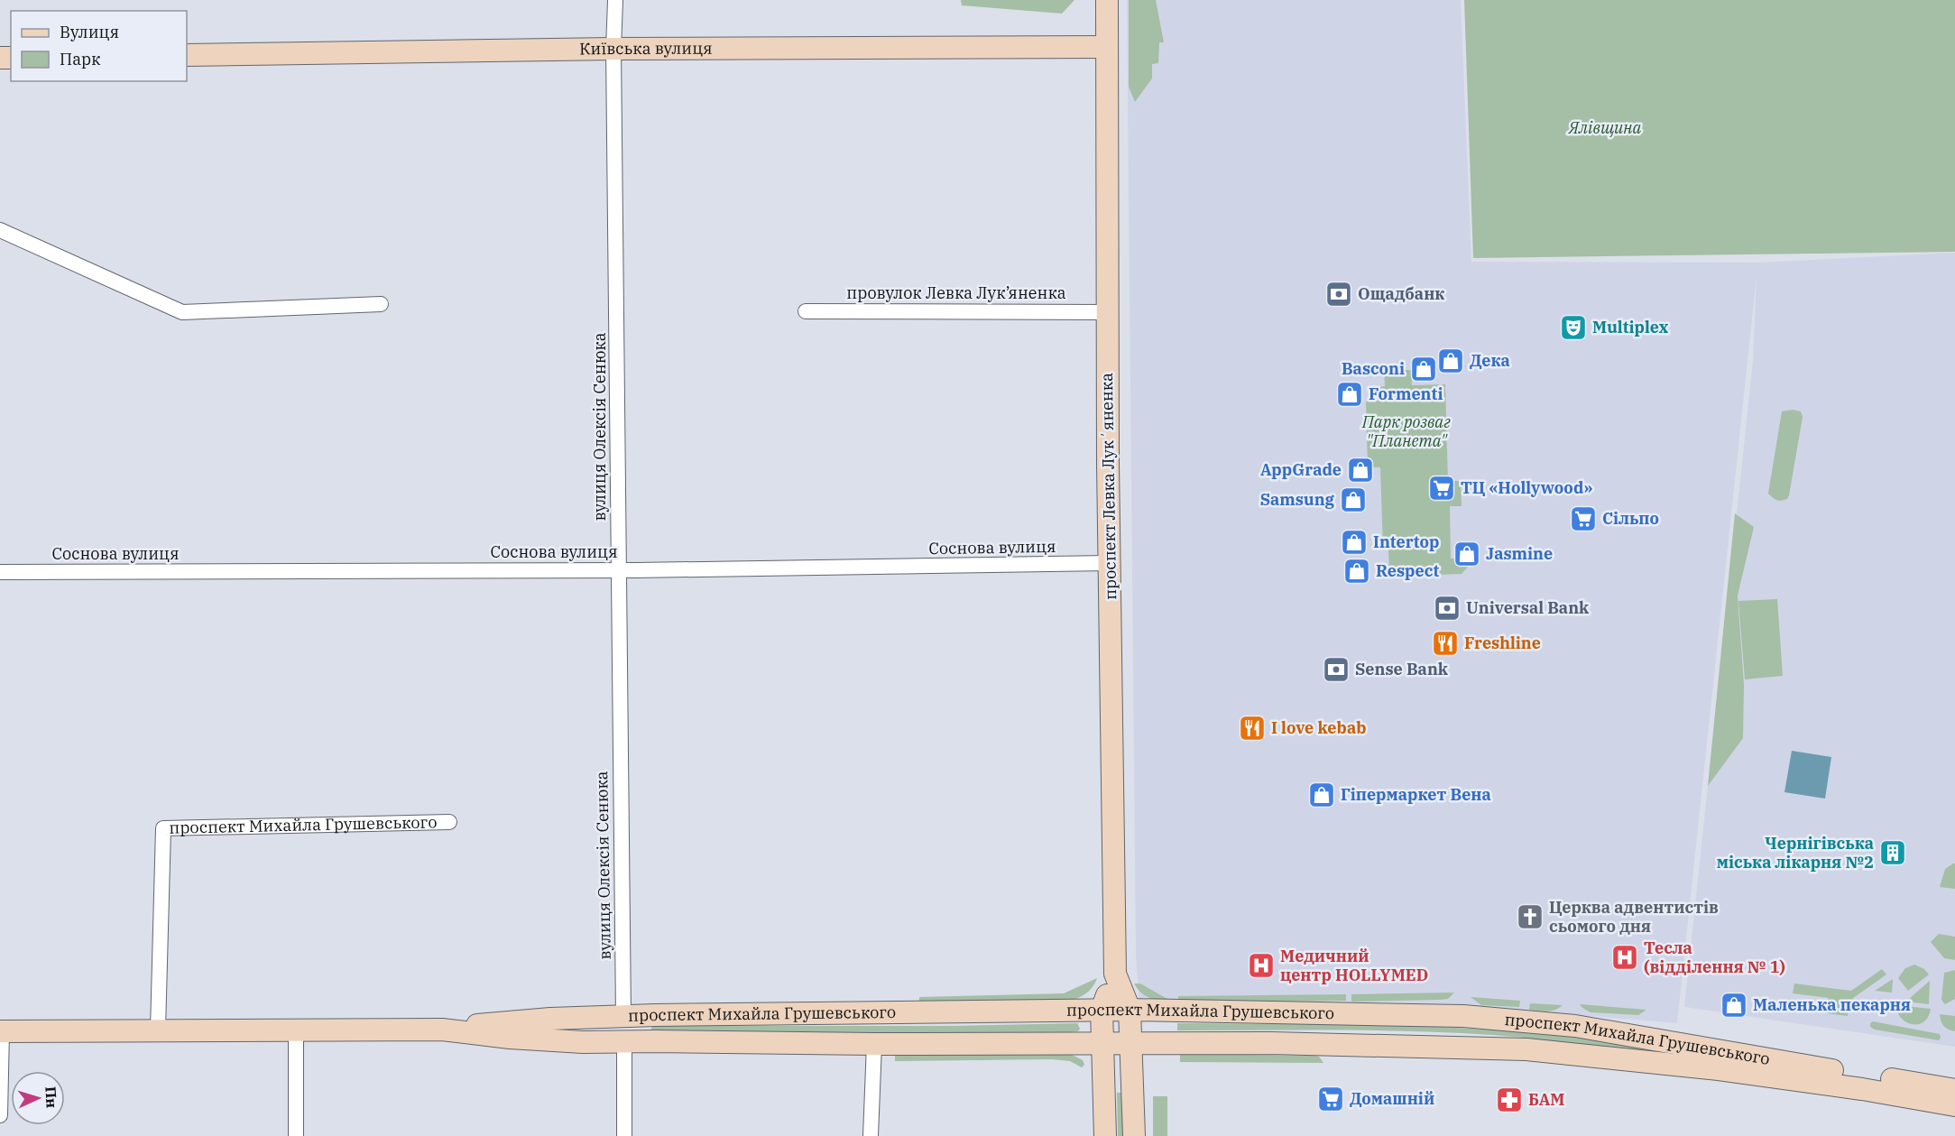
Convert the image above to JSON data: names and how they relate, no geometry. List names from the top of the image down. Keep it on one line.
{"streets":{"main road":["Київська вулиця","проспект Левка Лукʼяненка","проспект Михайла Грушевського"],"street":["провулок Левка Лук’яненка","вулиця Олексія Сенюка","Соснова вулиця"]},"crossings":[["Київська вулиця","вулиця Олексія Сенюка"],["Київська вулиця","проспект Левка Лукʼяненка"],["провулок Левка Лук’яненка","проспект Левка Лукʼяненка"],["вулиця Олексія Сенюка","Соснова вулиця"],["вулиця Олексія Сенюка","проспект Михайла Грушевського"],["проспект Левка Лукʼяненка","Соснова вулиця"],["проспект Левка Лукʼяненка","проспект Михайла Грушевського"]],"parks":["Ялівщина","Парк розваг \"Планета\""],"places":{"bank":["Ощадбанк","Universal Bank","Sense Bank"],"theatre":["Multiplex"],"shop":["Дека","Basconi","Formenti","AppGrade","Samsung","Intertop","Jasmine","Respect","Гіпермаркет Вена","Маленька пекарня"],"supermarket":["ТЦ «Hollywood»","Сільпо","Домашній"],"restaurant":["Freshline","I love kebab"],"building":["Чернігівська міська лікарня №2"],"church":["Церква адвентистів сьомого дня"],"hospital":["Тесла (відділення № 1)","Медичний центр HOLLYMED"],"pharmacy":["БАМ"]},"legend":["Вулиця","Парк"],"north":"right"}
